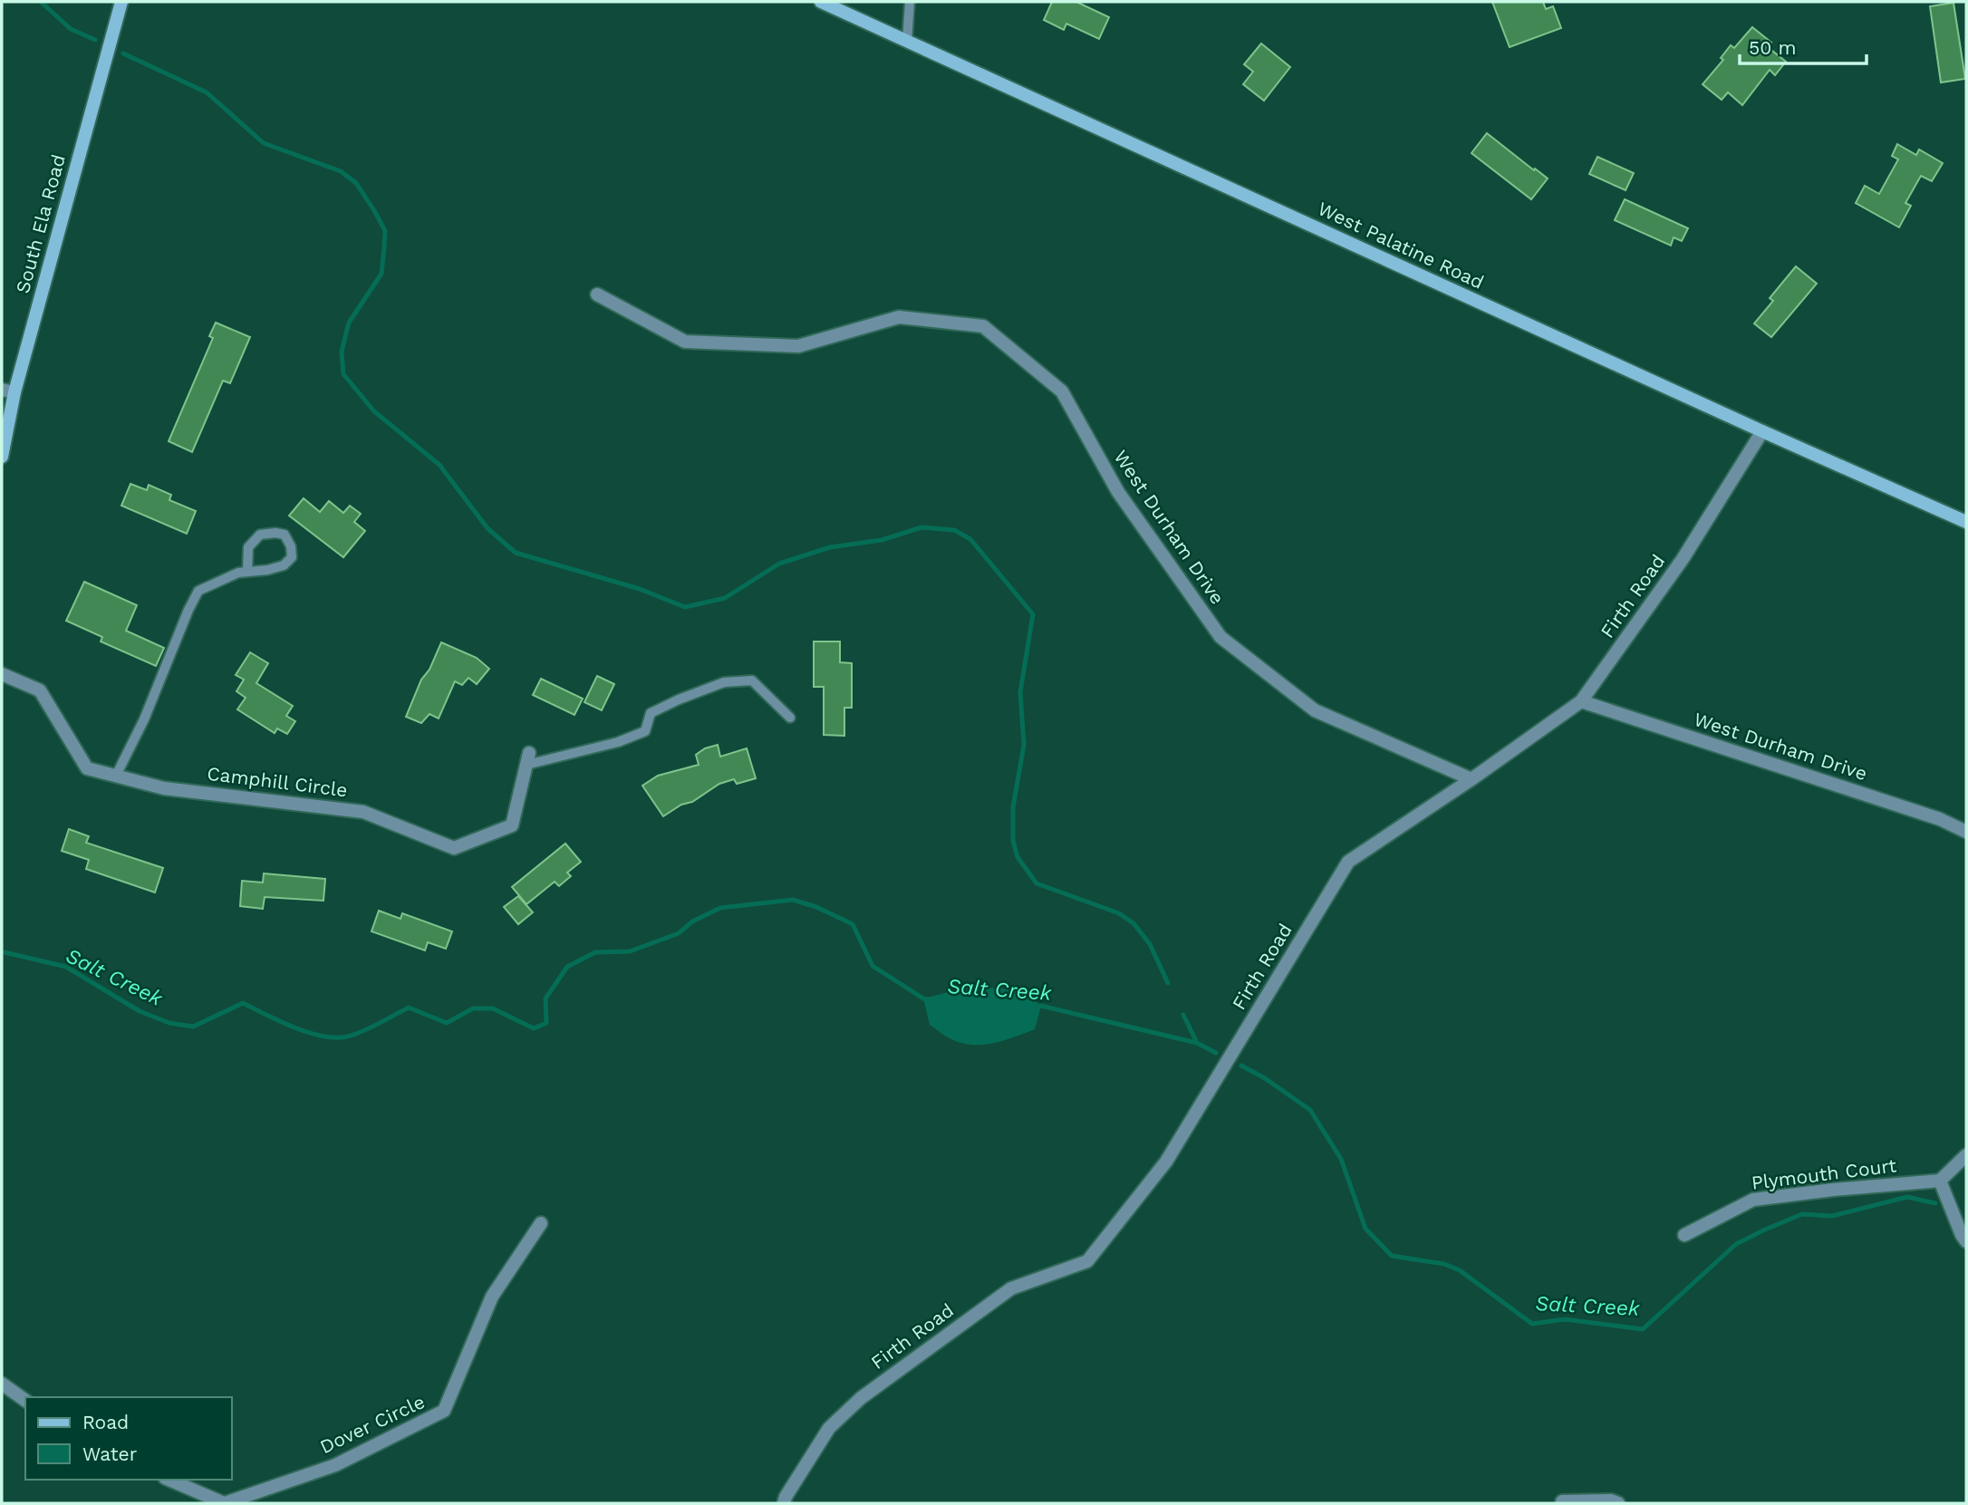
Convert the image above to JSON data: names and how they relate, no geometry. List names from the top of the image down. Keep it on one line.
{"streets":{"main road":["South Ela Road","West Palatine Road"],"street":["West Durham Drive","Firth Road","Camphill Circle","Plymouth Court","Dover Circle"]},"crossings":[["West Palatine Road","Firth Road"],["West Durham Drive","Firth Road"]],"water":["Salt Creek"],"legend":["Road","Water"],"scale_bar":"50 m"}
